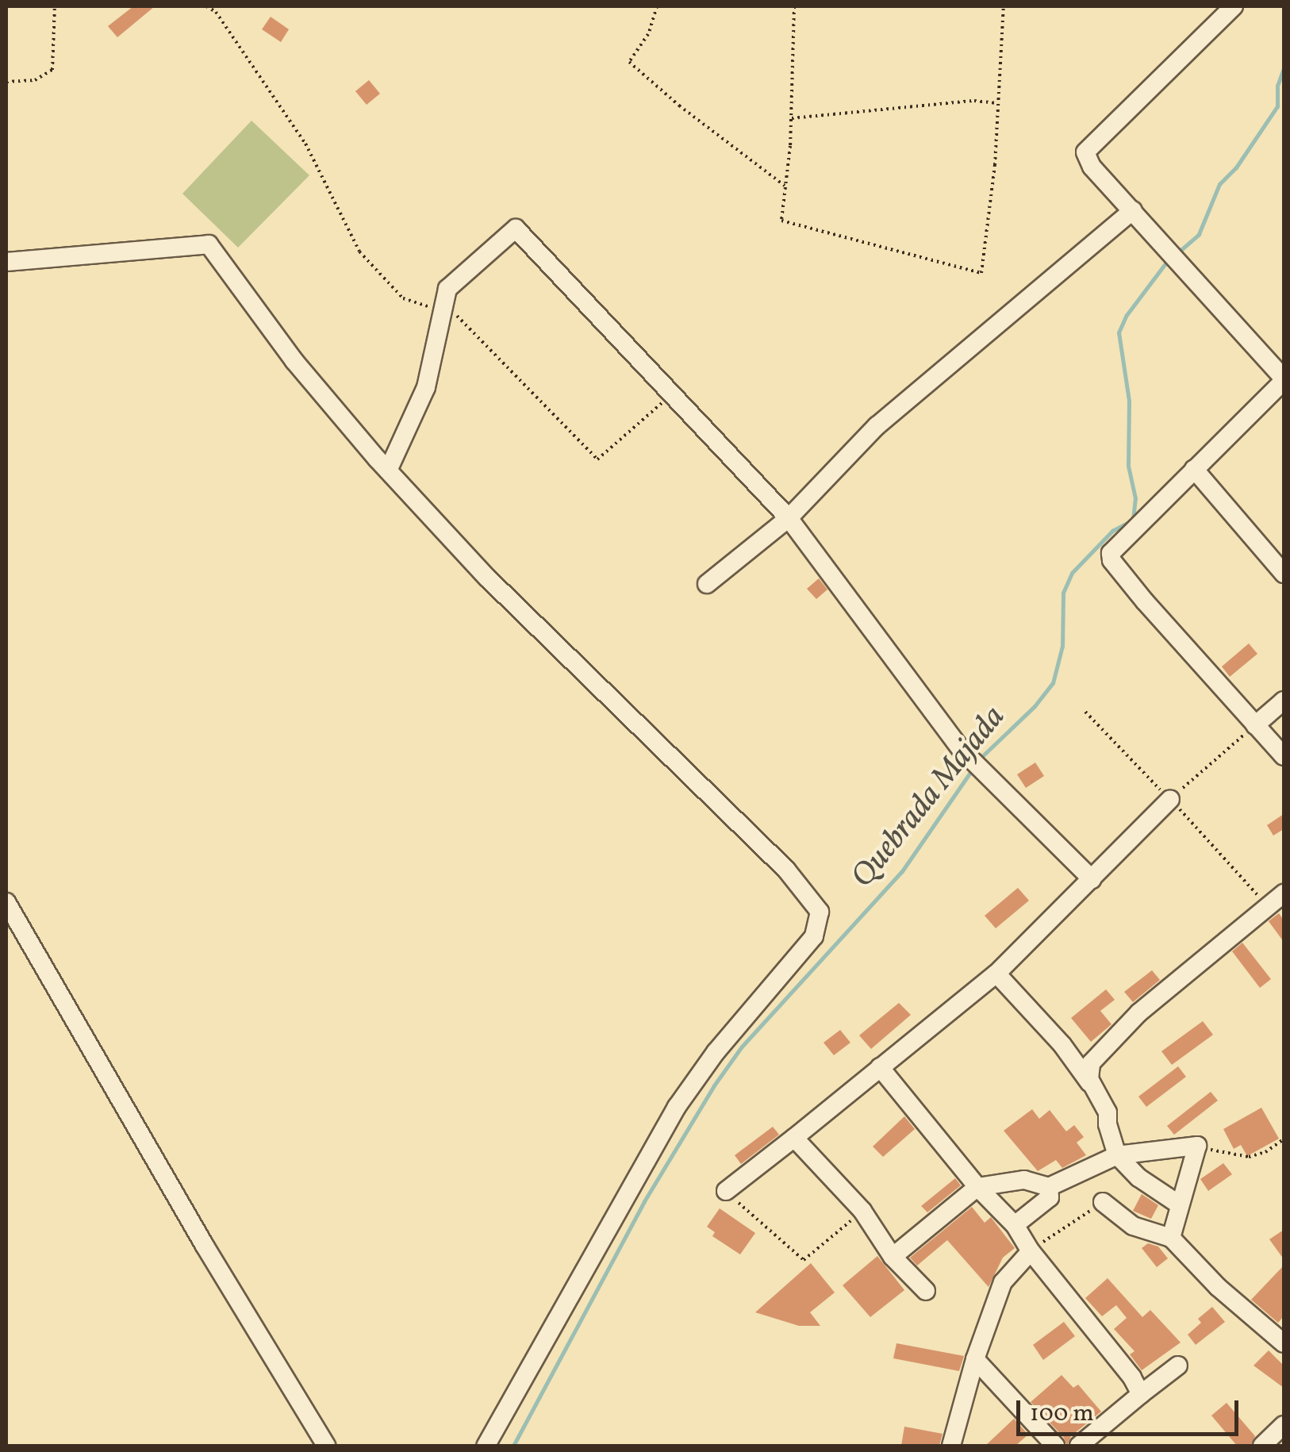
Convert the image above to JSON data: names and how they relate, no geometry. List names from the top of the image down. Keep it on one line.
{"water":["Quebrada Majada"],"scale_bar":"100 m"}
